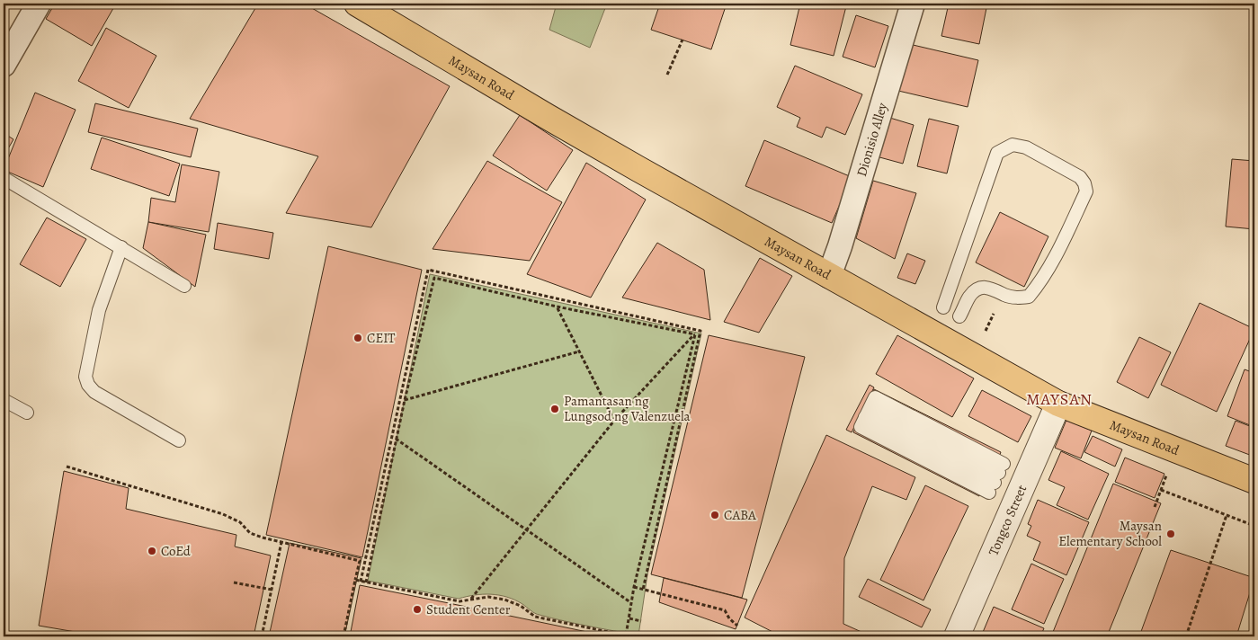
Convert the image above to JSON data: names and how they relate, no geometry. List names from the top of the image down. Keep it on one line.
{"streets":{"main road":["Maysan Road"],"street":["Dionisio Alley","Tongco Street"]},"crossings":[["Maysan Road","Dionisio Alley"],["Maysan Road","Tongco Street"]],"districts":["MAYSAN"],"places":["CEIT","Pamantasan ng Lungsod ng Valenzuela","CABA","Maysan Elementary School","CoEd","Student Center"]}
